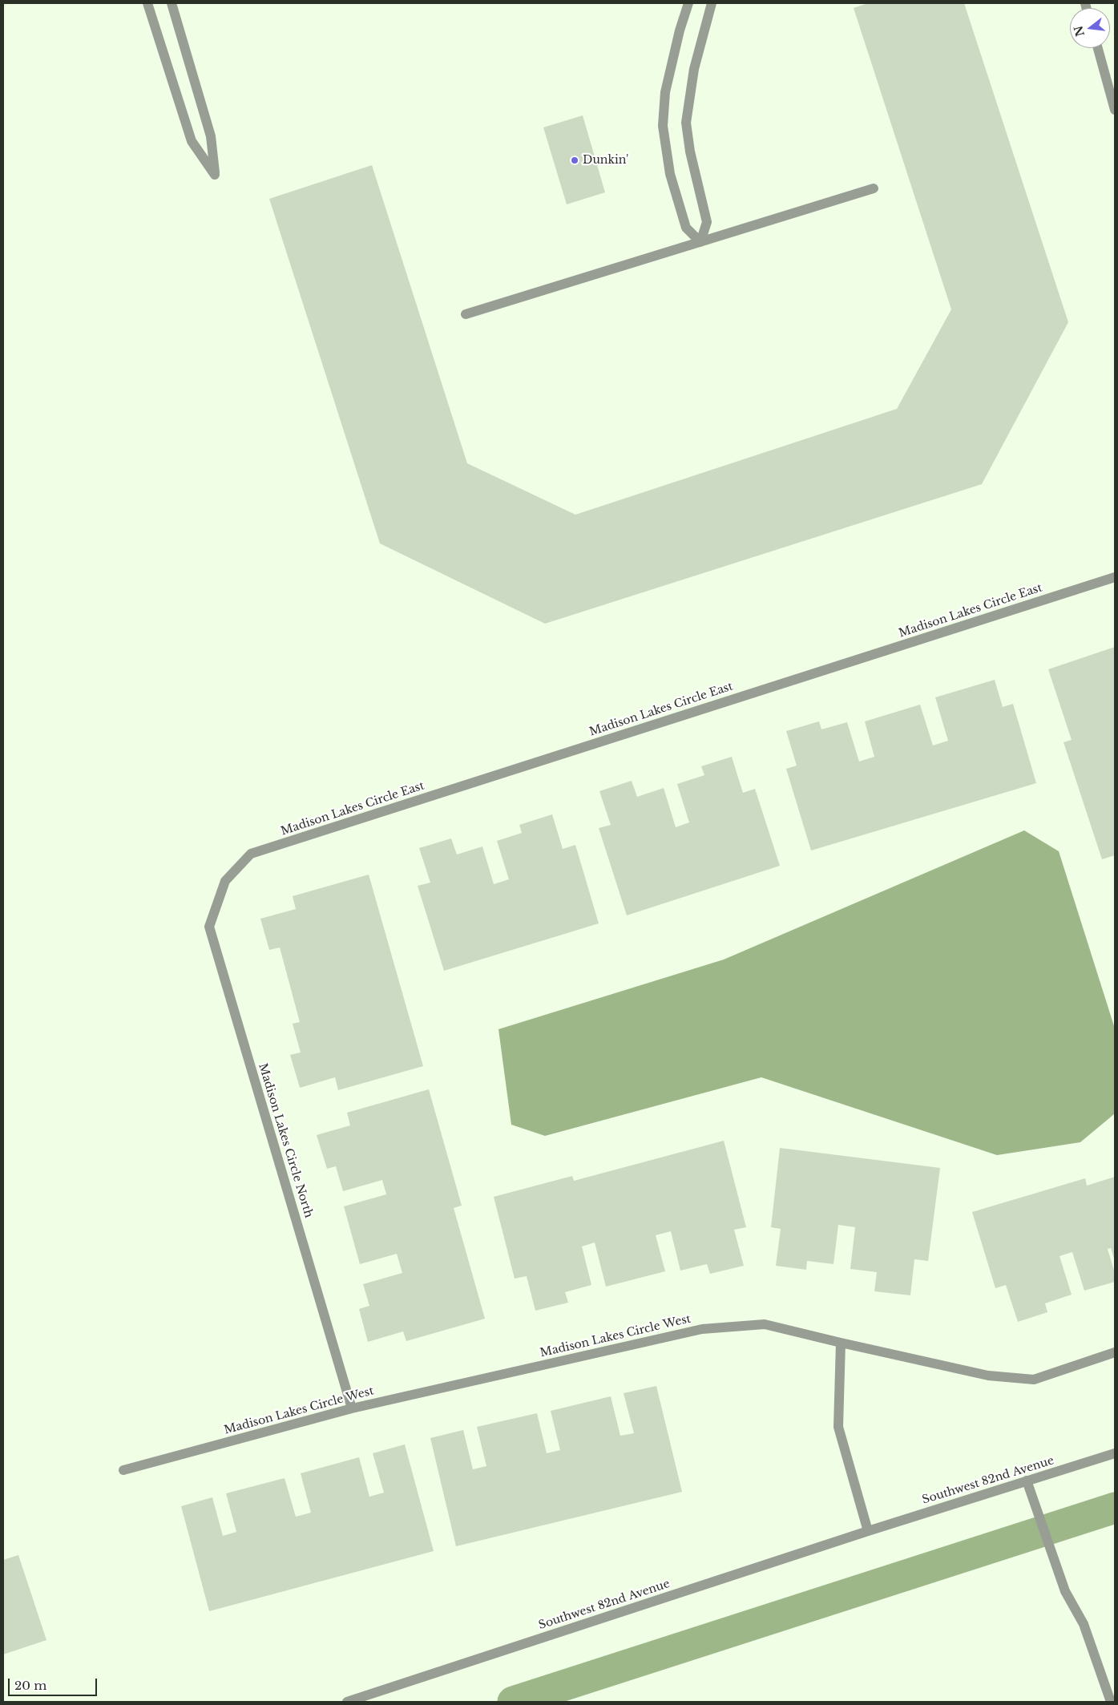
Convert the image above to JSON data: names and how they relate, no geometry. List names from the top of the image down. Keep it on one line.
{"streets":{"street":["Madison Lakes Circle East","Madison Lakes Circle North","Madison Lakes Circle West","Southwest 82nd Avenue"]},"crossings":[["Madison Lakes Circle East","Madison Lakes Circle North"],["Madison Lakes Circle North","Madison Lakes Circle West"]],"places":["Dunkin'"],"scale_bar":"20 m","north":"left"}
